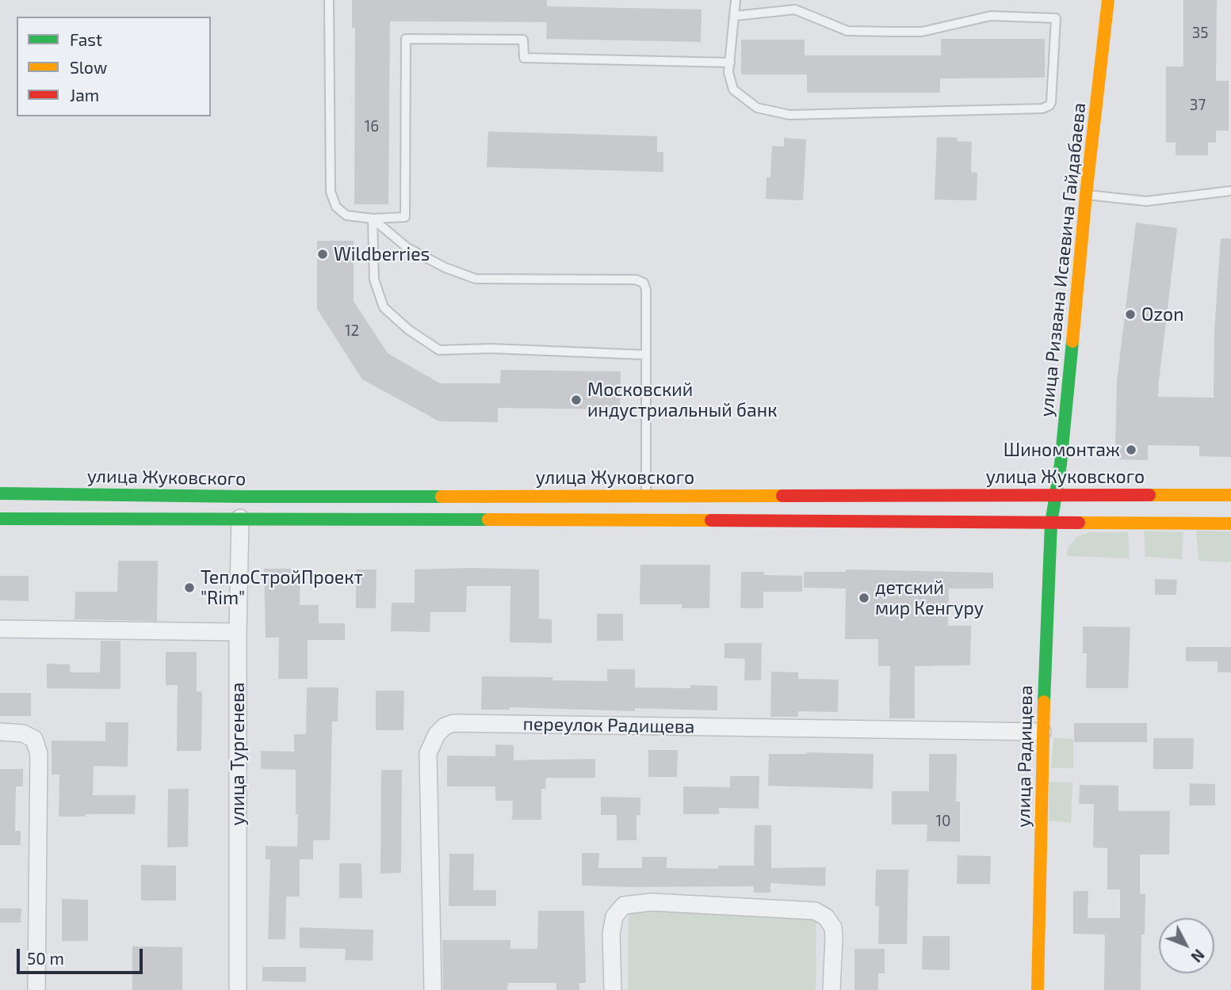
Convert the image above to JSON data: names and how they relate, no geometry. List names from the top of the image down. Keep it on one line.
{"streets":{"main road":["улица Ризвана Исаевича Гайдабаева","улица Жуковского","улица Радищева"],"street":["переулок Радищева","улица Тургенева"]},"crossings":[["улица Ризвана Исаевича Гайдабаева","улица Жуковского"],["улица Ризвана Исаевича Гайдабаева","улица Радищева"],["переулок Радищева","улица Радищева"]],"places":["Wildberries","Ozon","Московский индустриальный банк","Шиномонтаж","ТеплоСтройПроект \"Rim\"","детский мир Кенгуру"],"house_numbers":["35","37","16","12","10"],"legend":["Fast","Slow","Jam"],"scale_bar":"50 m","north":"bottom right"}
